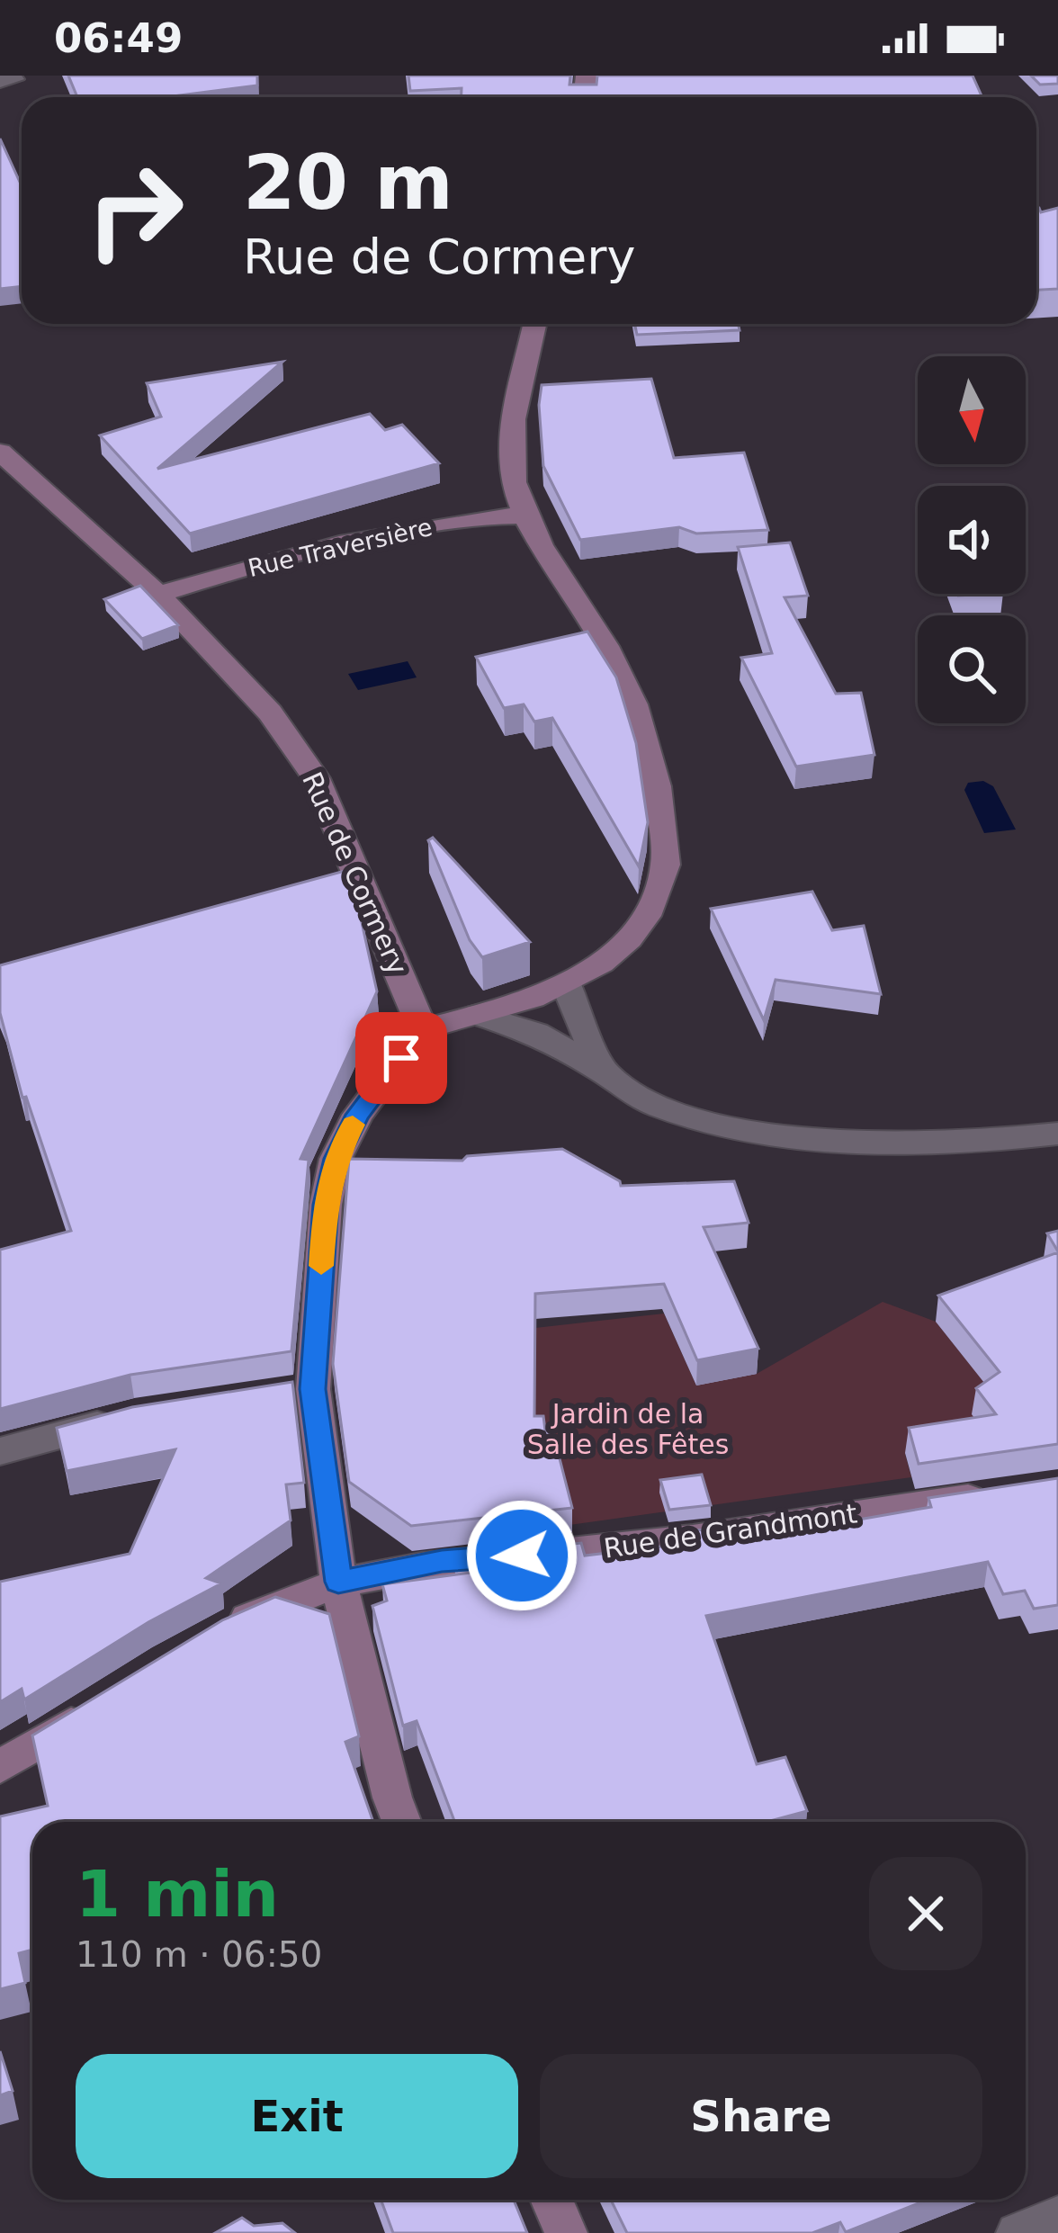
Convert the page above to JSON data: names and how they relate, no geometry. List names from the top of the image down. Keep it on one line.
{"streets":{"main road":["Rue Traversière","Rue de Cormery","Rue de Grandmont"]},"crossings":[["Rue Traversière","Rue de Cormery"]],"parks":["Jardin de la Salle des Fêtes"],"north":"bottom","page":{"status":"06:49","turn":["20 m","Rue de Cormery"],"heading":["1 min","110 m · 06:50"],"buttons":["Exit","Share"]}}
